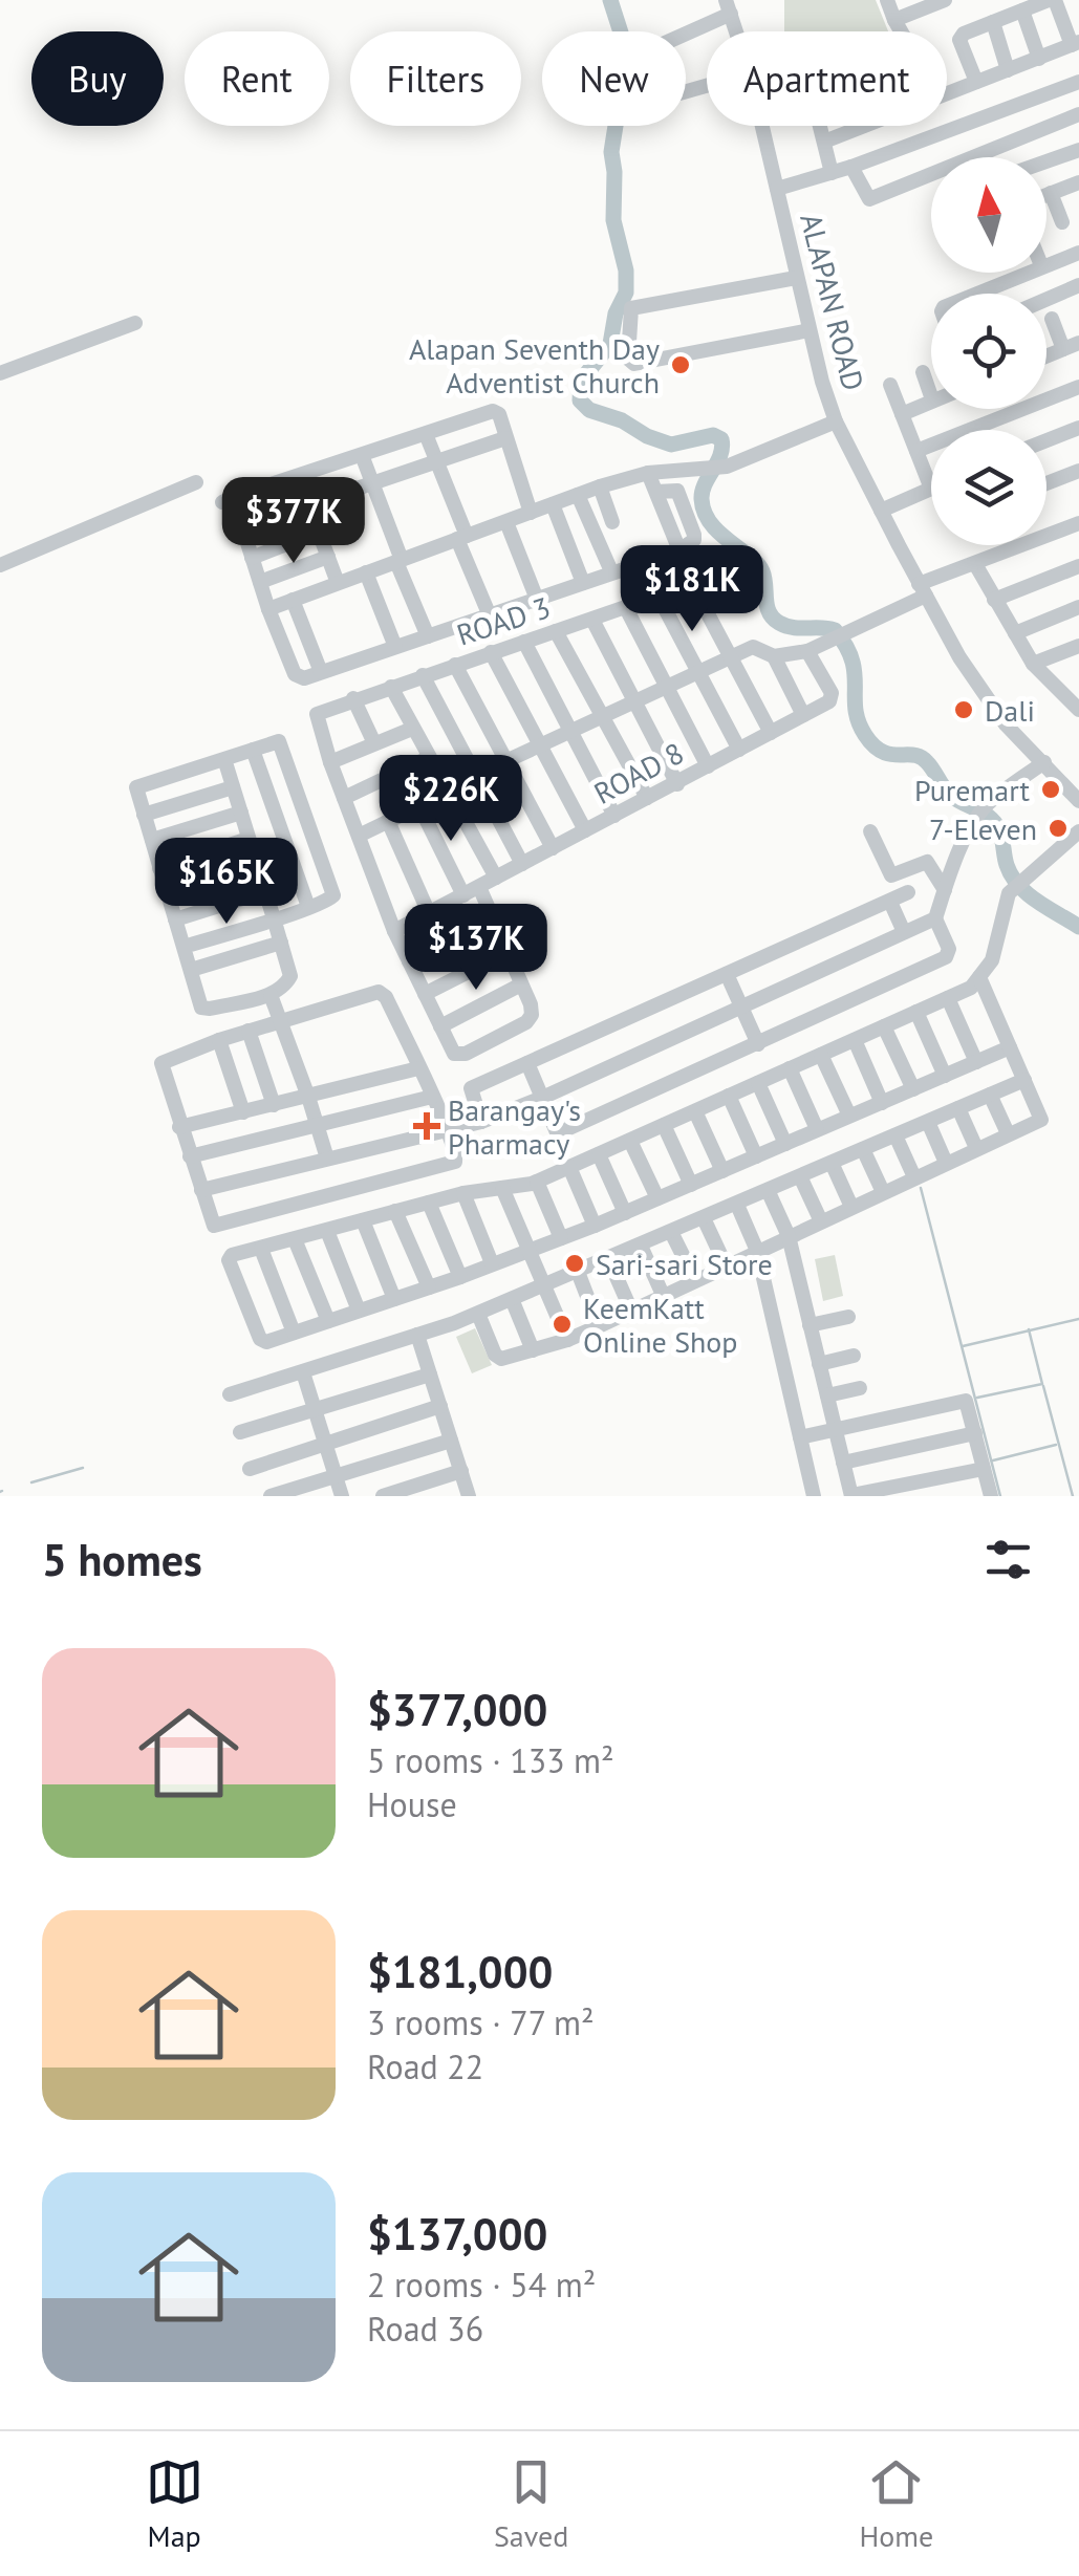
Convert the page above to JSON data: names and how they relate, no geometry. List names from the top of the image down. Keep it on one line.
{"streets":{"street":["ALAPAN ROAD","ROAD 3","ROAD 8"]},"places":{"other":["Alapan Seventh Day Adventist Church","Dali","Puremart","7-Eleven","Sari-sari Store","KeemKatt Online Shop"],"health":["Barangay's Pharmacy"]},"north":"top","page":{"chip":["Buy","Rent","Filters","New","Apartment"],"price":["$377K","$181K","$226K","$165K","$137K"],"heading":"5 homes","list":[{"name":"$377,000","note":"5 rooms · 133 m² · House"},{"name":"$181,000","note":"3 rooms · 77 m² · Road 22"},{"name":"$137,000","note":"2 rooms · 54 m² · Road 36"}],"tabs":["Map","Saved","Home"]}}
